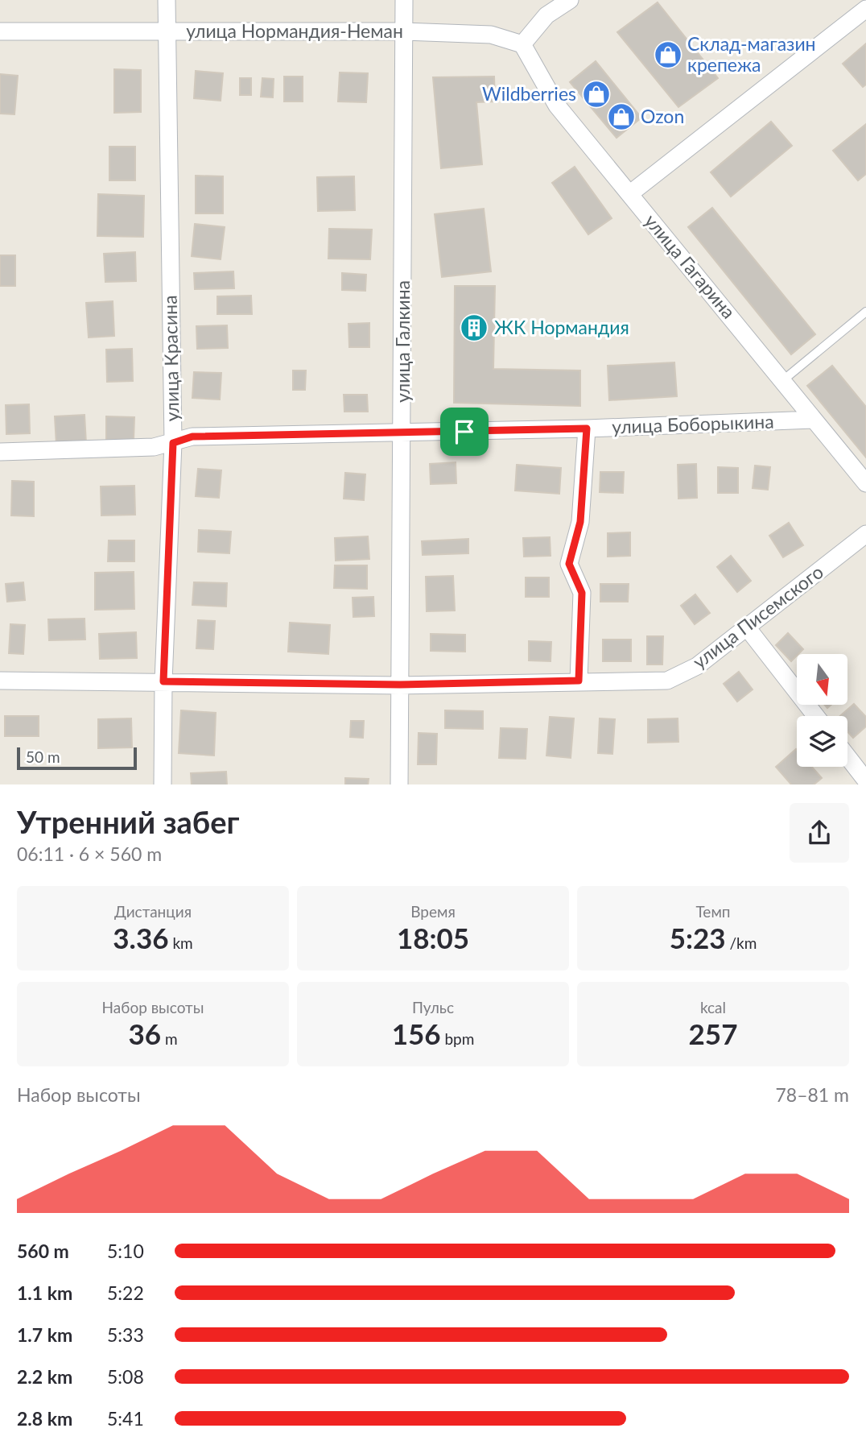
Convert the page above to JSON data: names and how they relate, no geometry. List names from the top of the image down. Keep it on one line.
{"streets":{"street":["улица Нормандия-Неман","улица Гагарина","улица Галкина","улица Красина","улица Боборыкина","улица Писемского"]},"crossings":[["улица Нормандия-Неман","улица Гагарина"],["улица Нормандия-Неман","улица Галкина"],["улица Нормандия-Неман","улица Красина"],["улица Гагарина","улица Боборыкина"],["улица Галкина","улица Боборыкина"],["улица Галкина","улица Писемского"],["улица Красина","улица Боборыкина"],["улица Красина","улица Писемского"]],"places":{"shop":["Склад-магазин крепежа","Wildberries","Ozon"],"building":["ЖК Нормандия"]},"scale_bar":"50 m","north":"bottom","page":{"scale":"50 m","heading":["Утренний забег","06:11 · 6 × 560 m"],"stats":[["Дистанция","3.36 km"],["Время","18:05"],["Темп","5:23 /km"],["Набор высоты","36 m"],["Пульс","156 bpm"],["kcal","257"]],"chart":["Набор высоты","78–81 m"],"list":[{"name":"560 m","note":"5:10"},{"name":"1.1 km","note":"5:22"},{"name":"1.7 km","note":"5:33"},{"name":"2.2 km","note":"5:08"},{"name":"2.8 km","note":"5:41"}]}}
